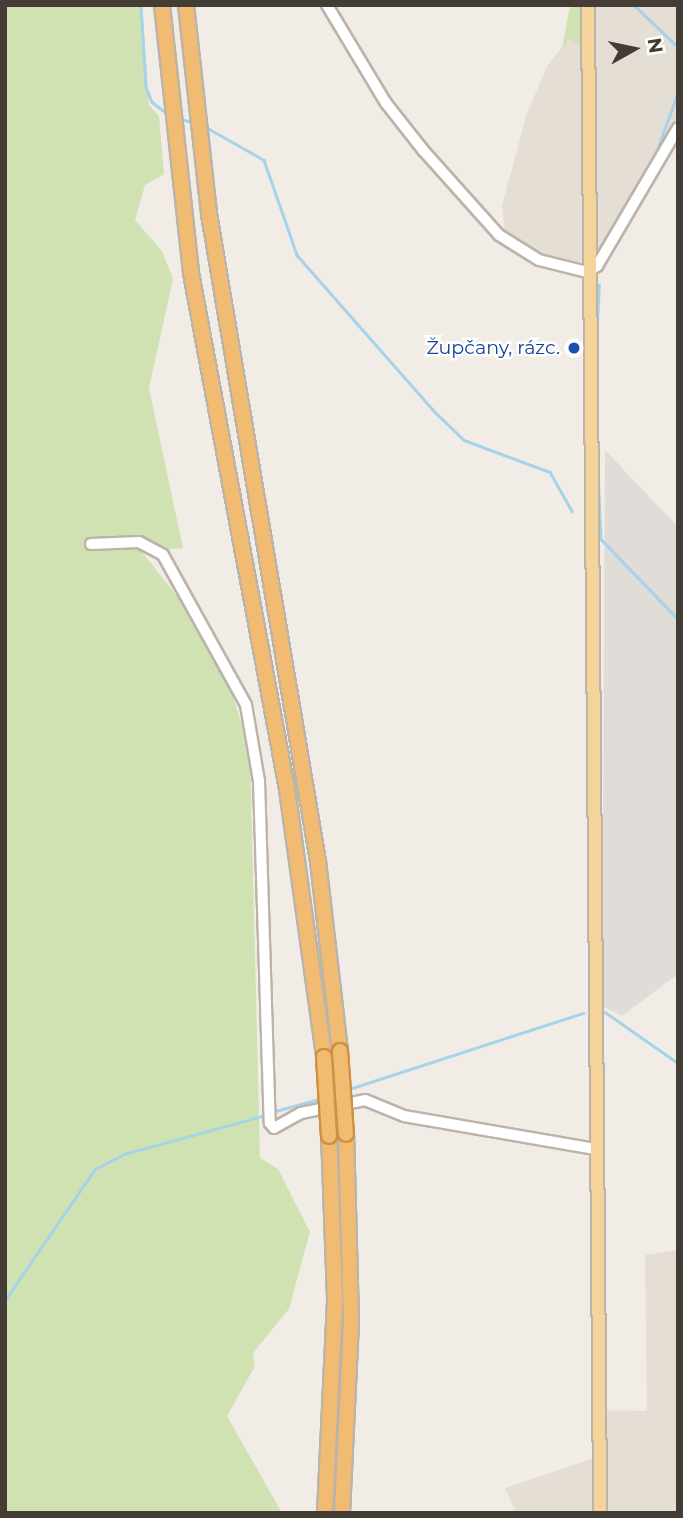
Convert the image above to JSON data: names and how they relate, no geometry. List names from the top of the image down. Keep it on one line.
{"places":["Župčany, rázc."],"north":"right"}
